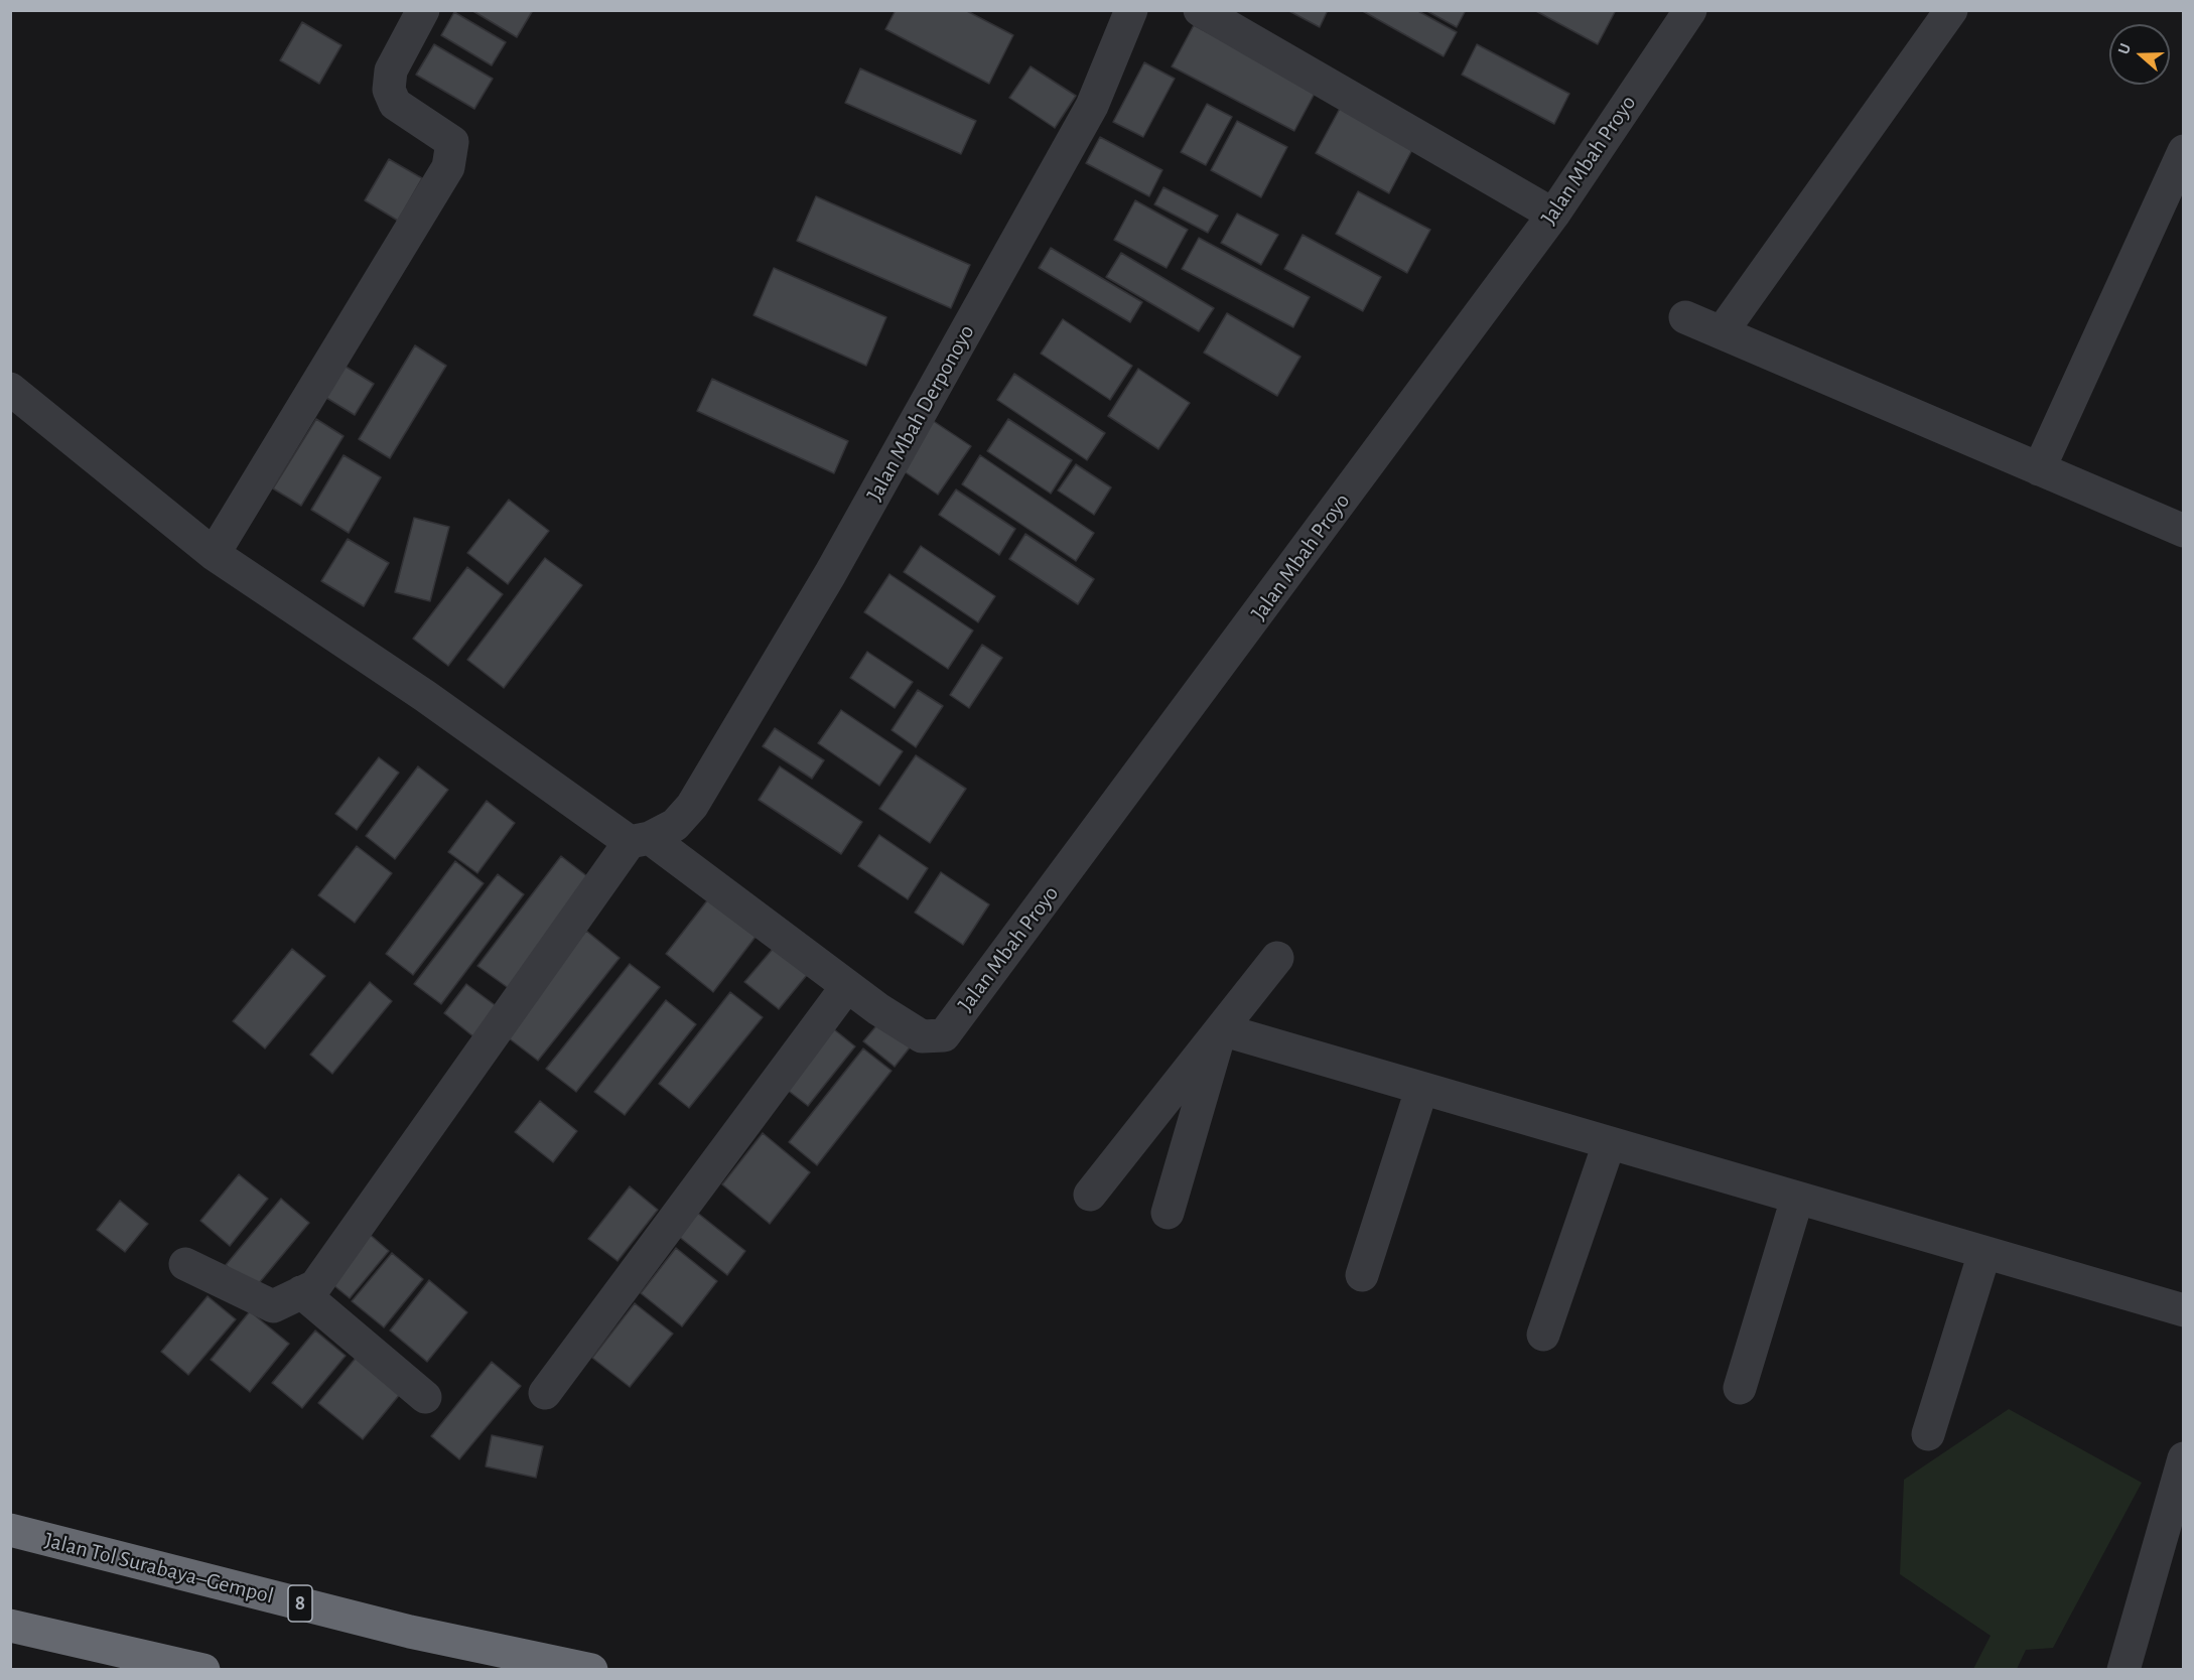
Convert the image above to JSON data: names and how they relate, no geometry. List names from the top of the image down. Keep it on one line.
{"streets":{"highway":["Jalan Tol Surabaya–Gempol","8"],"street":["Jalan Mbah Proyo","Jalan Mbah Derponoyo"]},"north":"left"}
